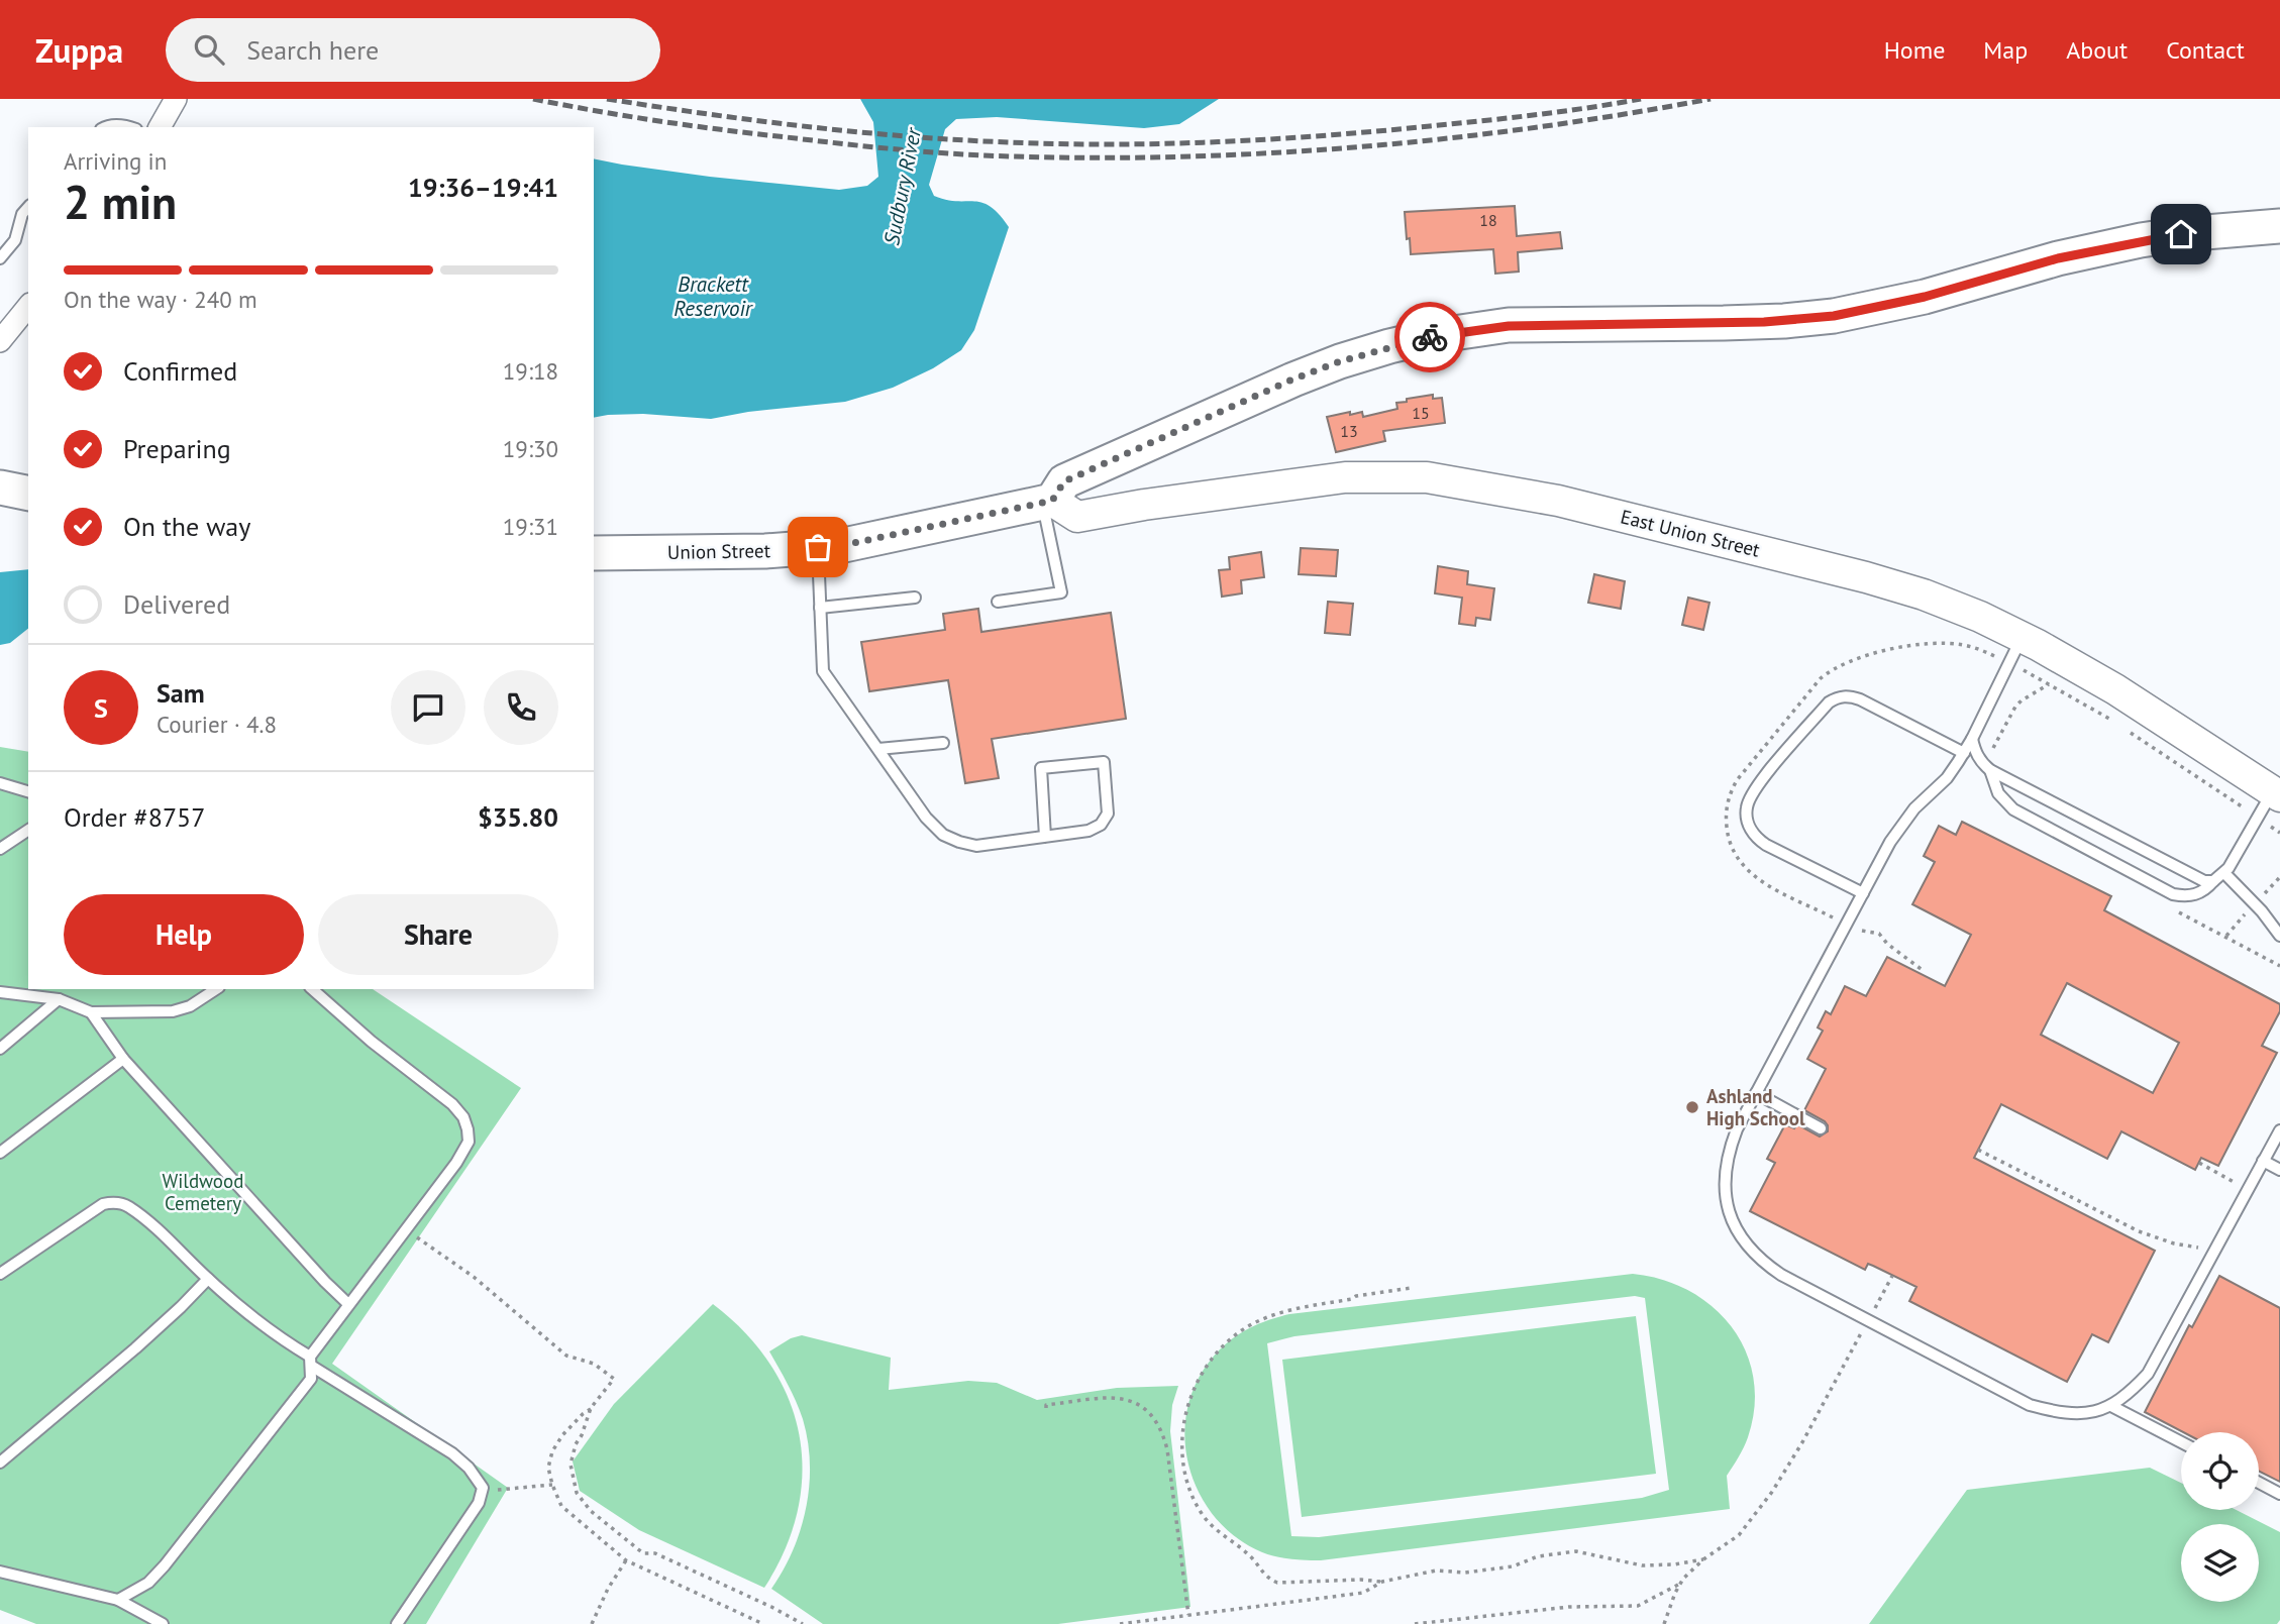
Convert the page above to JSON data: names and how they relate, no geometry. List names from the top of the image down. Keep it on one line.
{"streets":{"main road":["Union Street"],"street":["East Union Street"]},"crossings":[["East Union Street","Union Street"]],"water":["Sudbury River","Brackett Reservoir"],"parks":["Wildwood Cemetery"],"places":["Ashland High School"],"house_numbers":["18","15","13"],"page":{"header":"Zuppa","search":"Search here","nav":["Home","Map","About","Contact"],"heading":["2 min","Arriving in","19:36–19:41"],"panel":["Sam","Courier · 4.8","Order #8757","$35.80"],"bar":"On the way · 240 m","list":[["Confirmed","19:18"],["Preparing","19:30"],["On the way","19:31"],"Delivered"],"round":"S","buttons":["Help","Share"]}}
